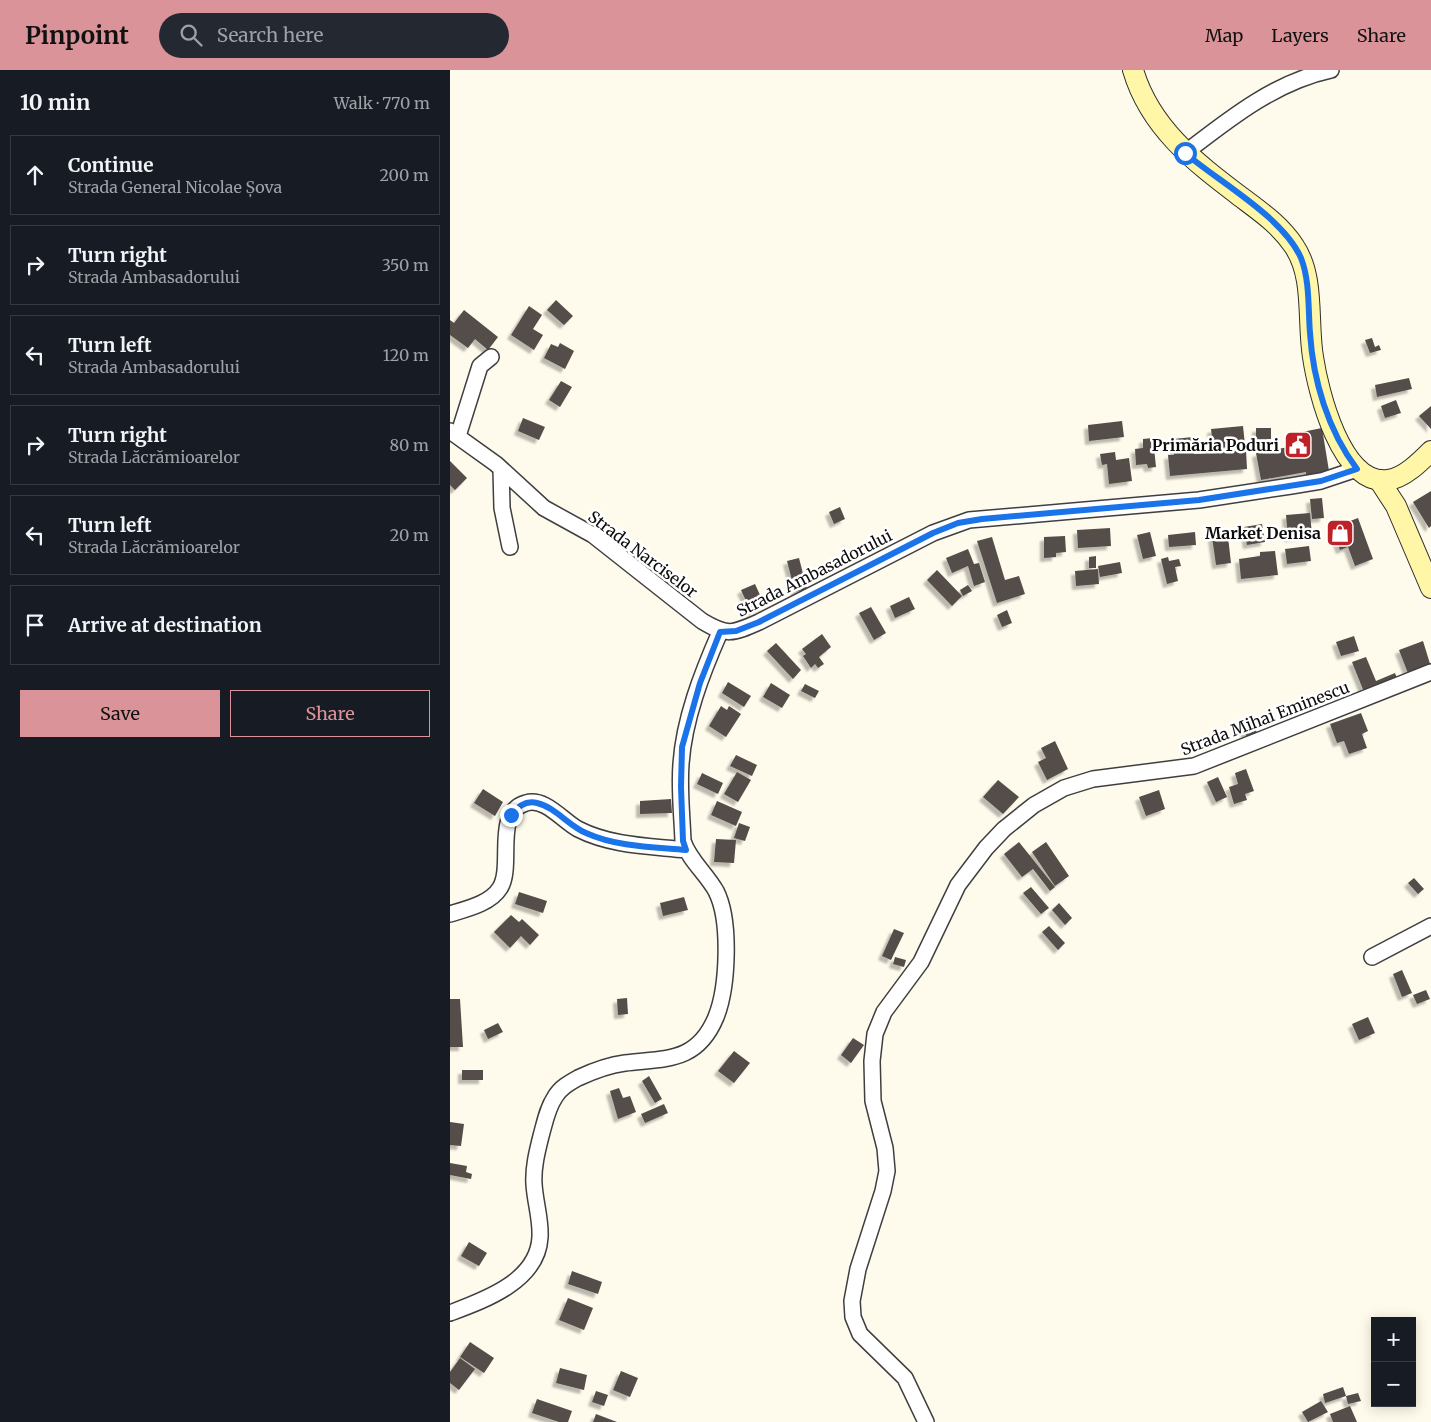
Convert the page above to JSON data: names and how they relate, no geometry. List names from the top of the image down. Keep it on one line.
{"streets":{"street":["Strada Narciselor","Strada Ambasadorului","Strada Mihai Eminescu"]},"crossings":[["Strada Narciselor","Strada Ambasadorului"]],"places":{"public building":["Primăria Poduri"],"shop":["Market Denisa"]},"page":{"header":"Pinpoint","search":"Search here","nav":["Map","Layers","Share"],"heading":["10 min","Walk · 770 m"],"list":[["Continue","Strada General Nicolae Șova","200 m"],["Turn right","Strada Ambasadorului","350 m"],["Turn left","Strada Ambasadorului","120 m"],["Turn right","Strada Lăcrămioarelor","80 m"],["Turn left","Strada Lăcrămioarelor","20 m"],"Arrive at destination"],"buttons":["Save","Share"],"map_buttons":["+","−"]}}
